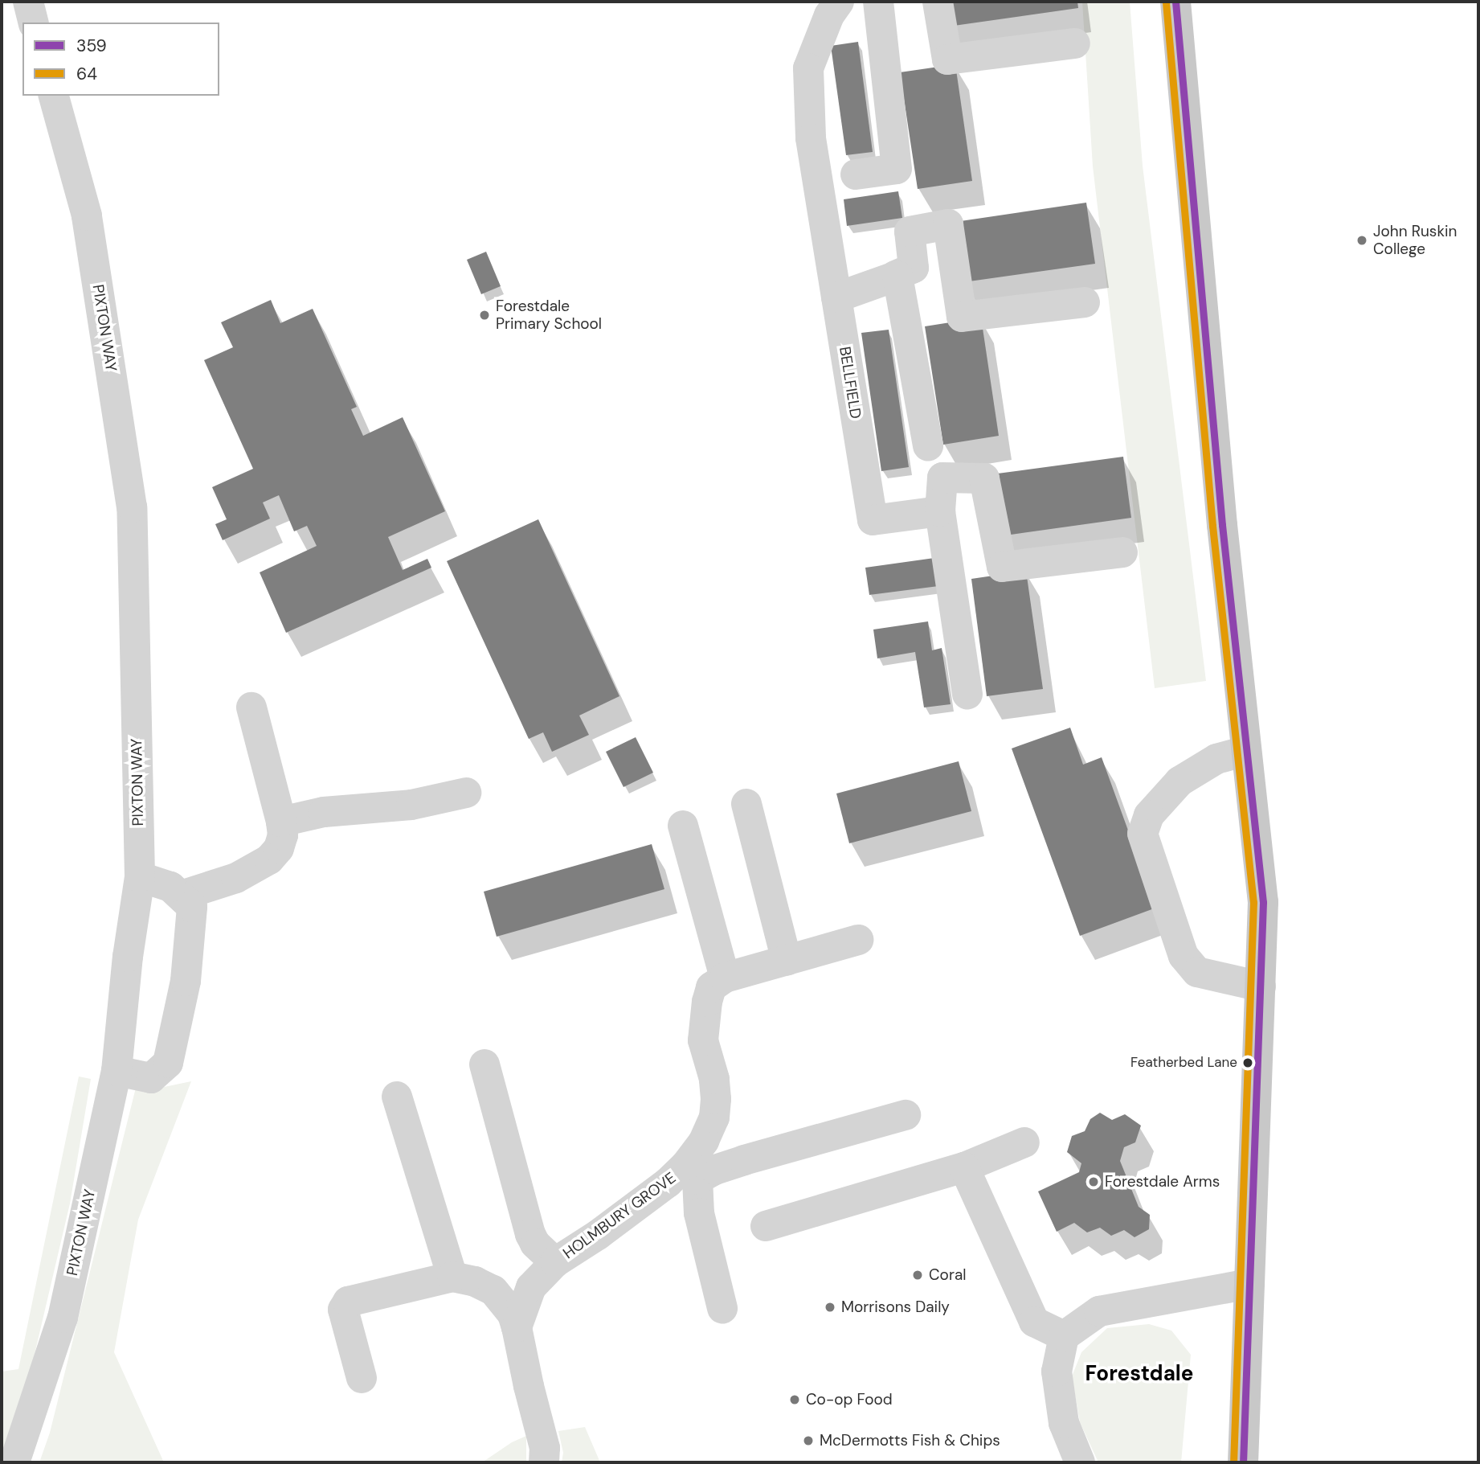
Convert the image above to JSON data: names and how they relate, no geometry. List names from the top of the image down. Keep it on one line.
{"streets":{"street":["PIXTON WAY","BELLFIELD","HOLMBURY GROVE"]},"districts":["Forestdale"],"places":["John Ruskin College","Forestdale Primary School","Featherbed Lane","Forestdale Arms","Coral","Morrisons Daily","Co-op Food","McDermotts Fish & Chips"],"lines":["transit line 359","transit line 64"],"legend":["359","64"]}
